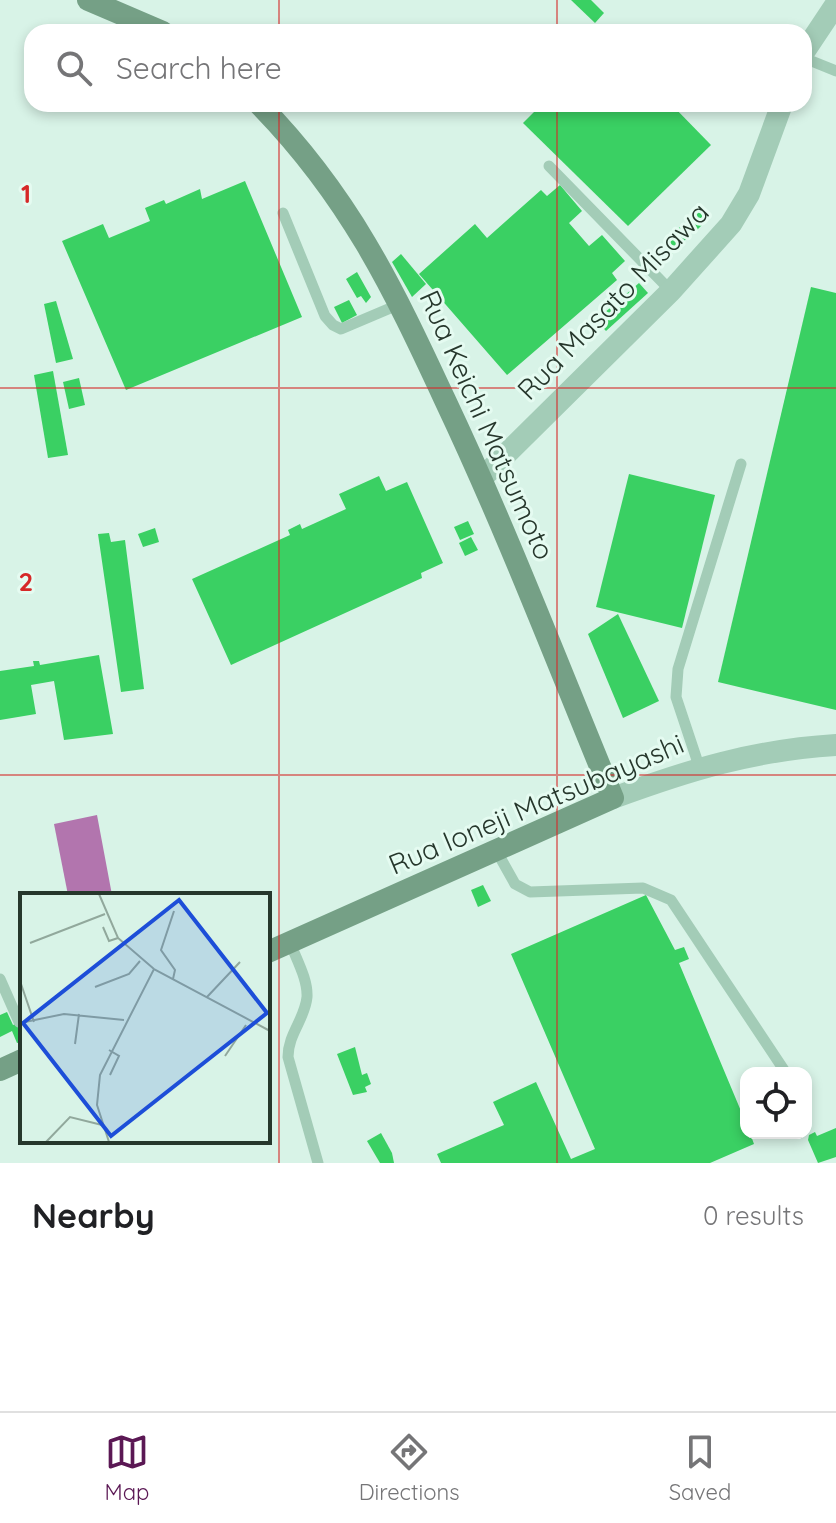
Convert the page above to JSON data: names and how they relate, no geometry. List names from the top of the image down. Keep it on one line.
{"streets":{"main road":["Rua Keichi Matsumoto","Rua Ioneji Matsubayashi"],"street":["Rua Masato Misawa"]},"crossings":[["Rua Masato Misawa","Rua Keichi Matsumoto"],["Rua Keichi Matsumoto","Rua Ioneji Matsubayashi"]],"page":{"search":"Search here","heading":["Nearby","0 results"],"nav":["Map","Directions","Saved"]},"grid":{"rows":["1","2"]}}
